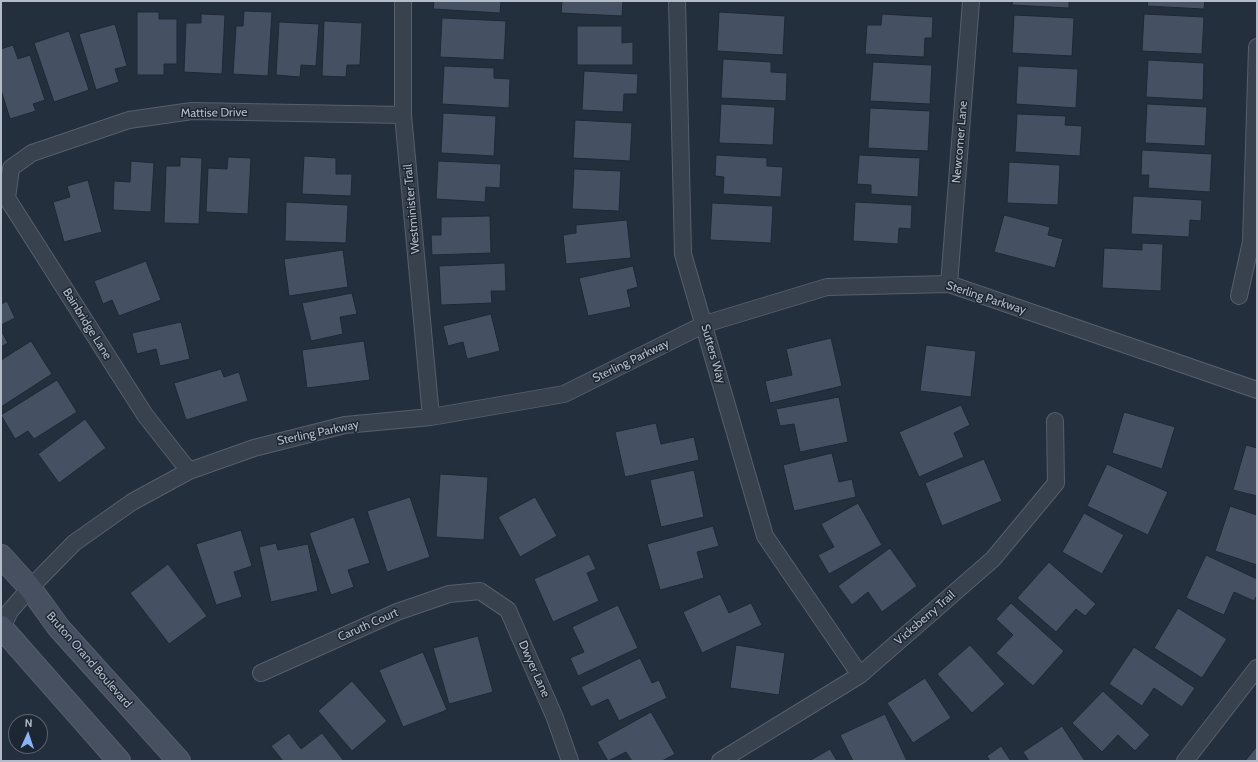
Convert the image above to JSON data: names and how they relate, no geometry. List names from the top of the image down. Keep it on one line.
{"streets":{"main road":["Bruton Orand Boulevard"],"street":["Mattise Drive","Newcomer Lane","Westminister Trail","Sterling Parkway","Bainbridge Lane","Sutters Way","Vicksberry Trail","Caruth Court","Dwyer Lane"]},"crossings":[["Mattise Drive","Westminister Trail"],["Mattise Drive","Bainbridge Lane"],["Newcomer Lane","Sterling Parkway"],["Westminister Trail","Sterling Parkway"],["Sterling Parkway","Bainbridge Lane"],["Sterling Parkway","Sutters Way"],["Sterling Parkway","Bruton Orand Boulevard"],["Sutters Way","Vicksberry Trail"],["Caruth Court","Dwyer Lane"]],"north":"top"}
